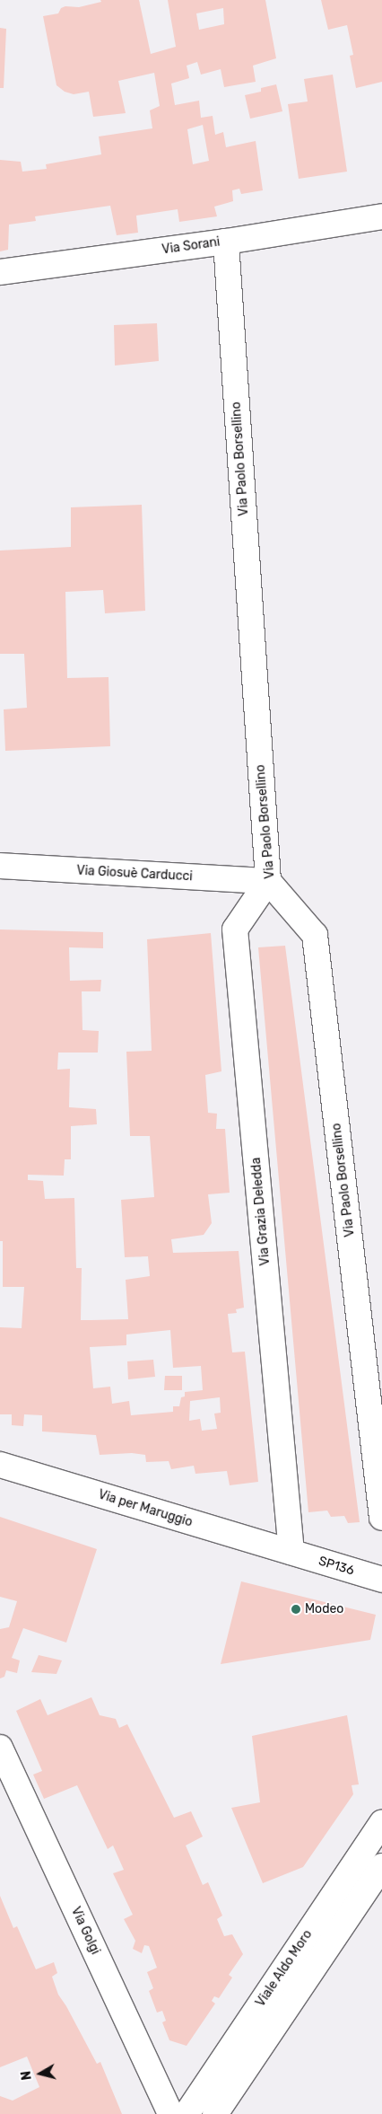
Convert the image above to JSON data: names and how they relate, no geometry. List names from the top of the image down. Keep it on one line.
{"streets":{"street":["Via Sorani","Via Paolo Borsellino","Via Giosuè Carducci","Via Grazia Deledda","Via per Maruggio","SP136","Via Golgi","Viale Aldo Moro"]},"crossings":[["Via Sorani","Via Paolo Borsellino"],["Via Paolo Borsellino","Via Giosuè Carducci"],["Via Paolo Borsellino","Via Grazia Deledda"],["Via Giosuè Carducci","Via Grazia Deledda"],["Via Grazia Deledda","Via per Maruggio"],["Via Grazia Deledda","SP136"],["Via per Maruggio","SP136"]],"places":["Modeo"],"north":"left"}
